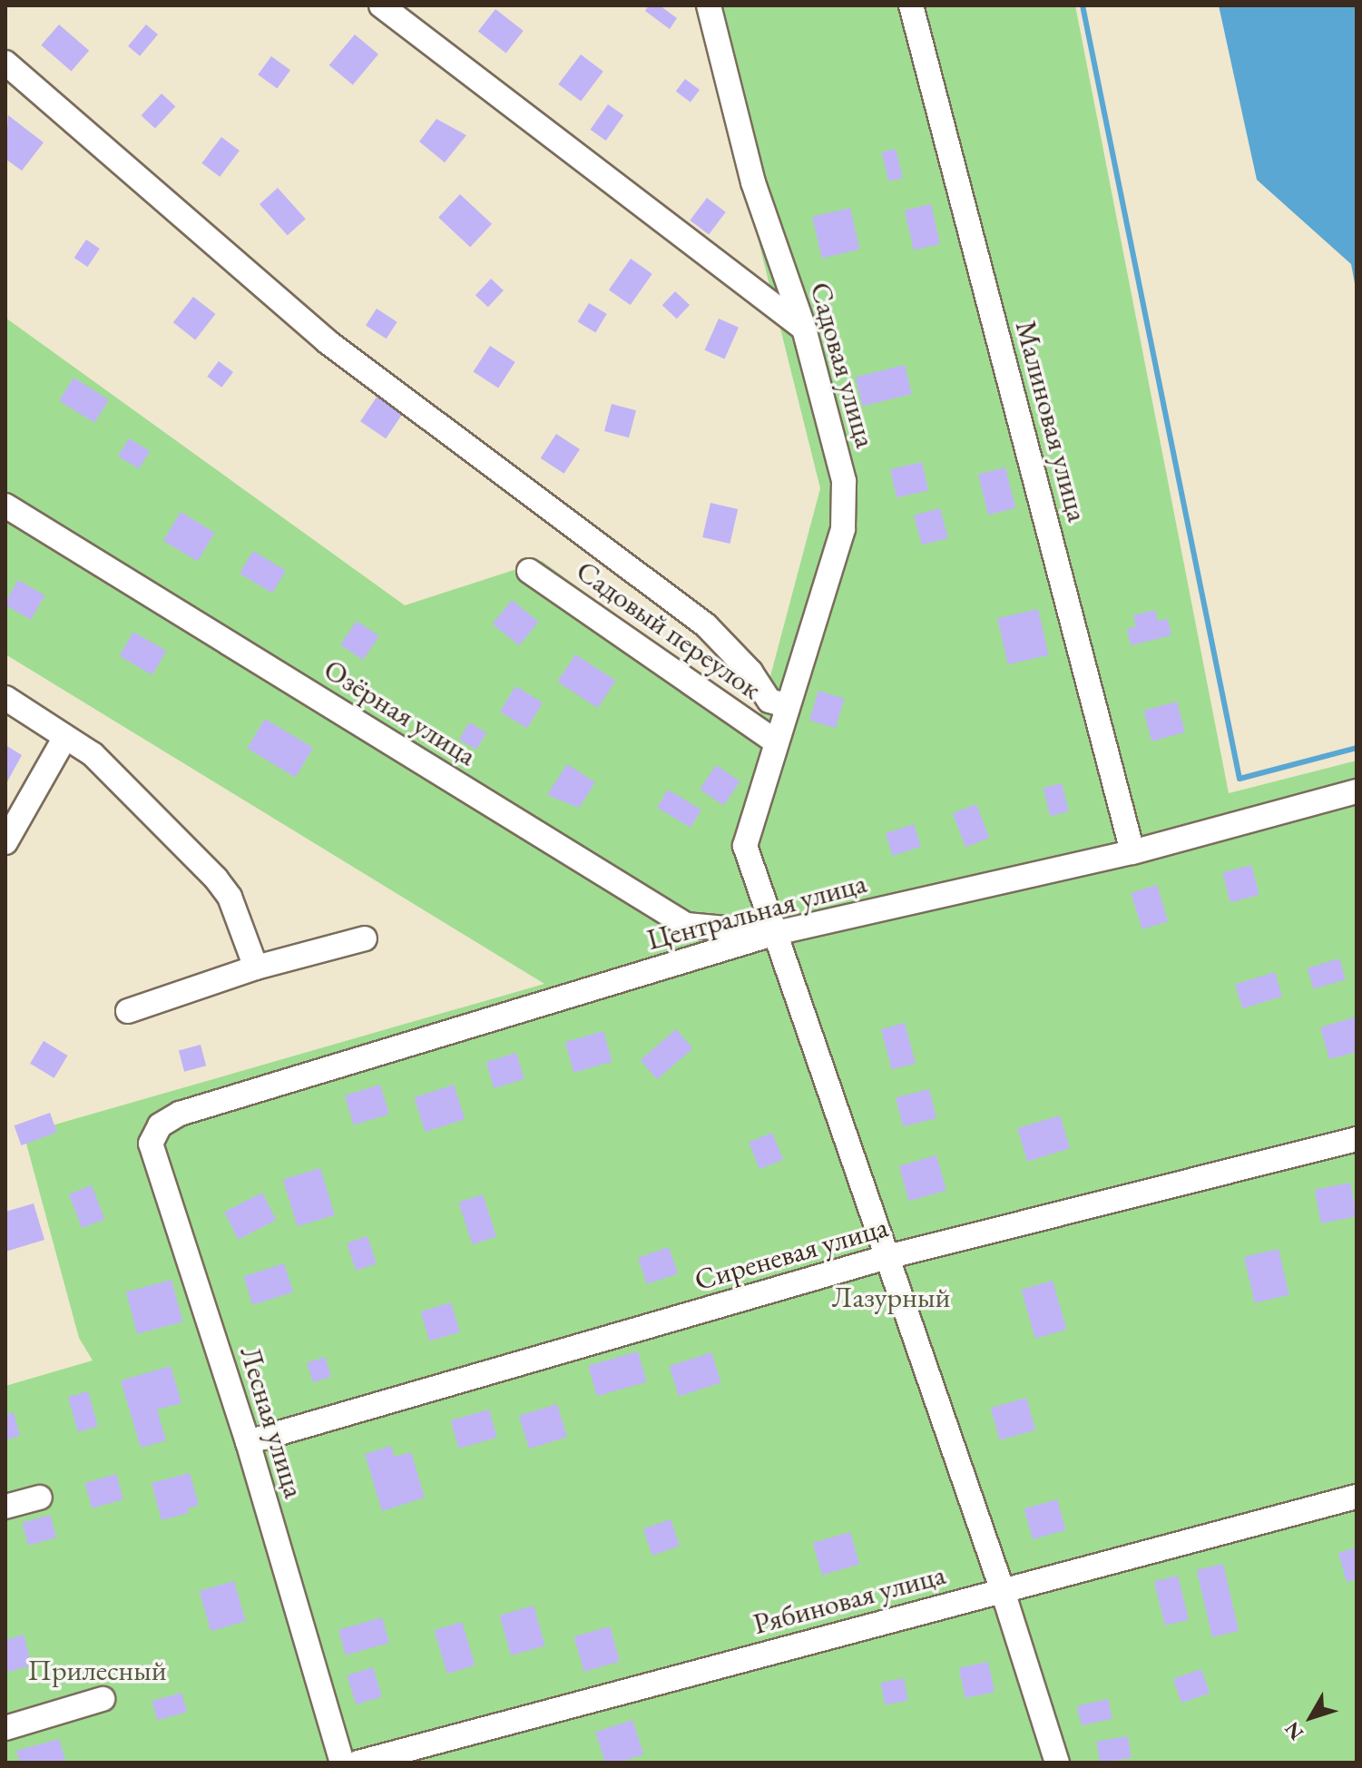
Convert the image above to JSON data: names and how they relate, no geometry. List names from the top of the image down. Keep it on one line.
{"streets":{"street":["Садовая улица","Малиновая улица","Садовый переулок","Озёрная улица","Центральная улица","Сиреневая улица","Лесная улица","Рябиновая улица"]},"crossings":[["Садовая улица","Садовый переулок"],["Садовая улица","Озёрная улица"],["Садовая улица","Центральная улица"],["Садовая улица","Сиреневая улица"],["Садовая улица","Рябиновая улица"],["Малиновая улица","Центральная улица"],["Озёрная улица","Центральная улица"],["Центральная улица","Лесная улица"],["Сиреневая улица","Лесная улица"]],"parks":["Лазурный","Прилесный"],"north":"bottom left"}
